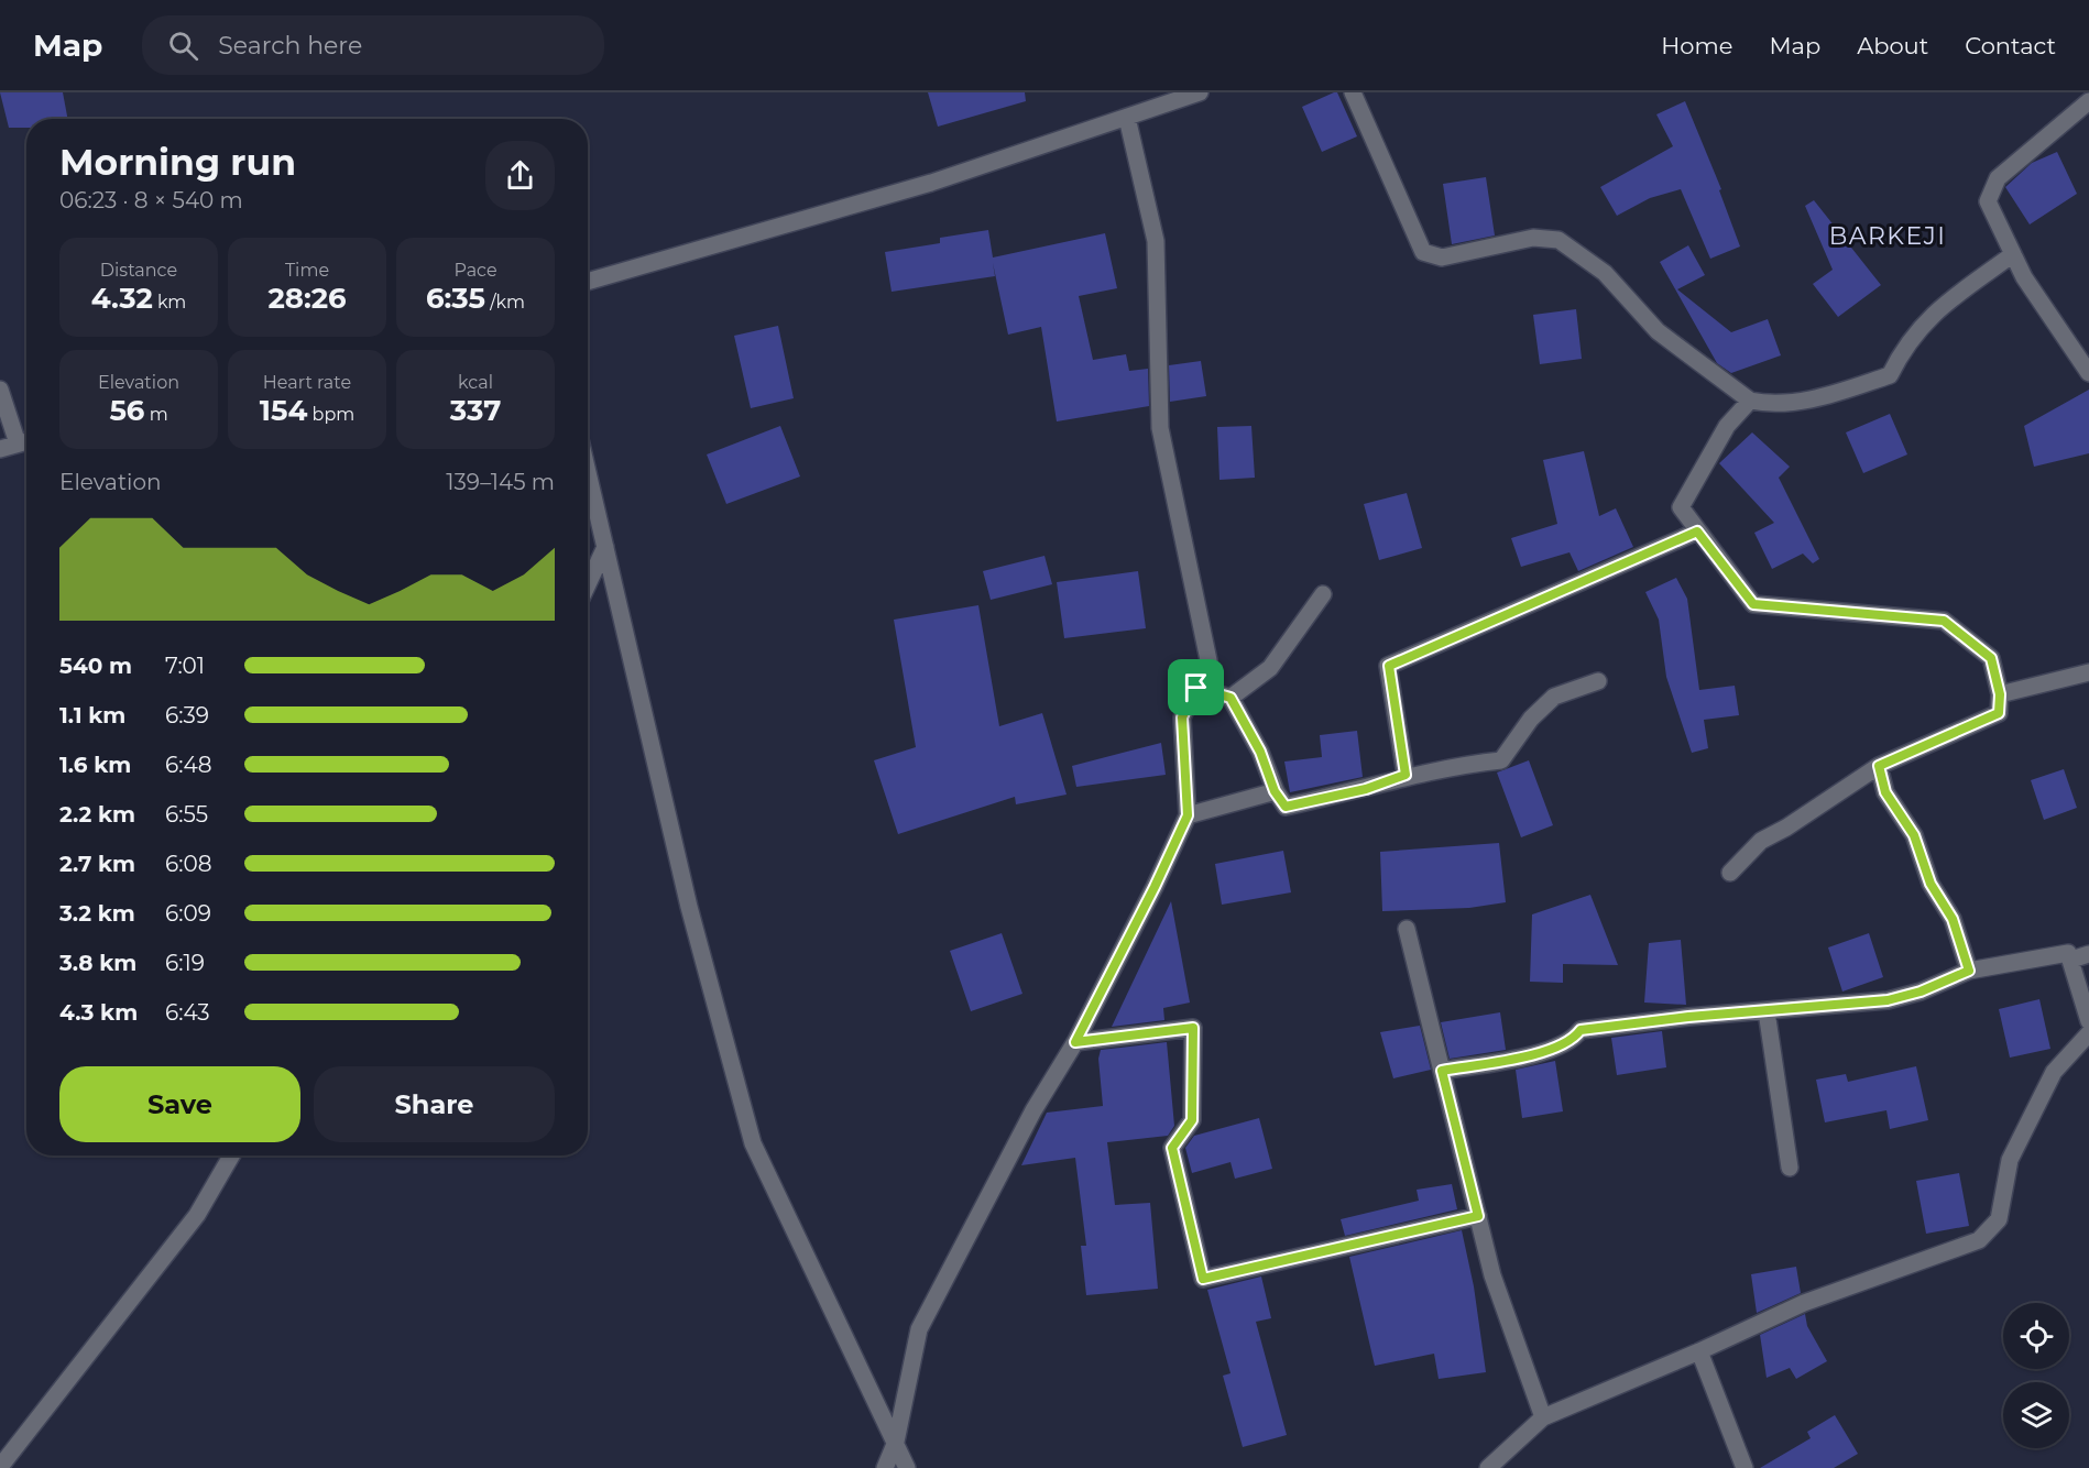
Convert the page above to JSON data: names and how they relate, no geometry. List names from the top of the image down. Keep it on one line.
{"districts":["BARKEJI"],"page":{"header":"Map","search":"Search here","nav":["Home","Map","About","Contact"],"heading":["Morning run","06:23 · 8 × 540 m"],"stats":[["Distance","4.32 km"],["Time","28:26"],["Pace","6:35 /km"],["Elevation","56 m"],["Heart rate","154 bpm"],["kcal","337"]],"chart":["Elevation","139–145 m"],"list":[{"name":"540 m","note":"7:01"},{"name":"1.1 km","note":"6:39"},{"name":"1.6 km","note":"6:48"},{"name":"2.2 km","note":"6:55"},{"name":"2.7 km","note":"6:08"},{"name":"3.2 km","note":"6:09"},{"name":"3.8 km","note":"6:19"},{"name":"4.3 km","note":"6:43"}],"buttons":["Save","Share"]}}
